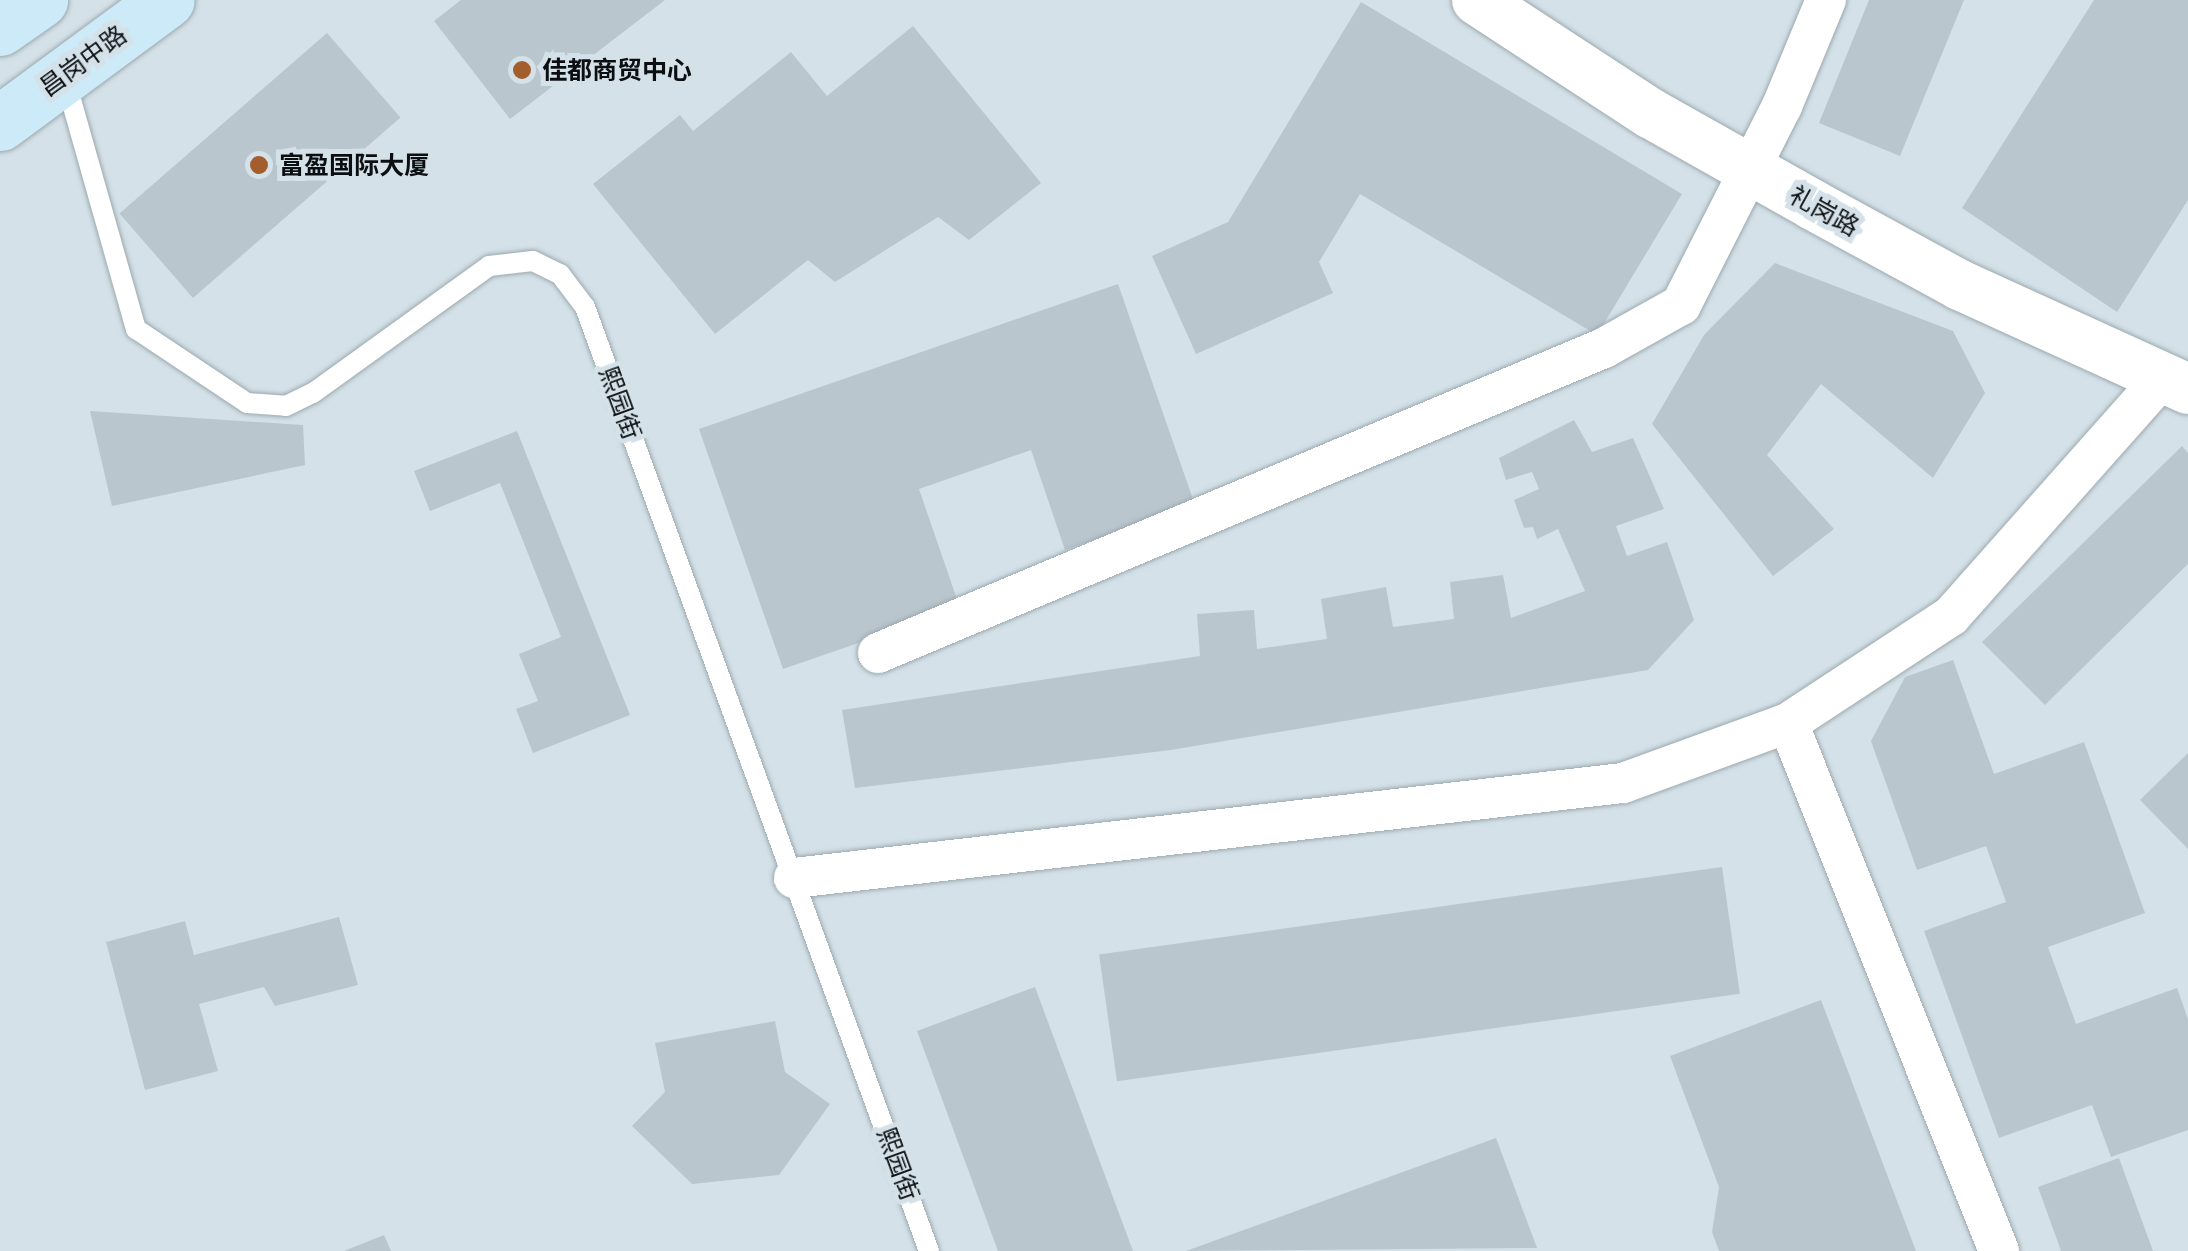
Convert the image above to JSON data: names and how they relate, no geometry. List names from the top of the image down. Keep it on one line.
{"streets":{"main road":["昌岗中路"],"street":["礼岗路"],"lane":["熙园街"]},"crossings":[["昌岗中路","熙园街"]],"places":["佳都商贸中心","富盈国际大厦"]}
